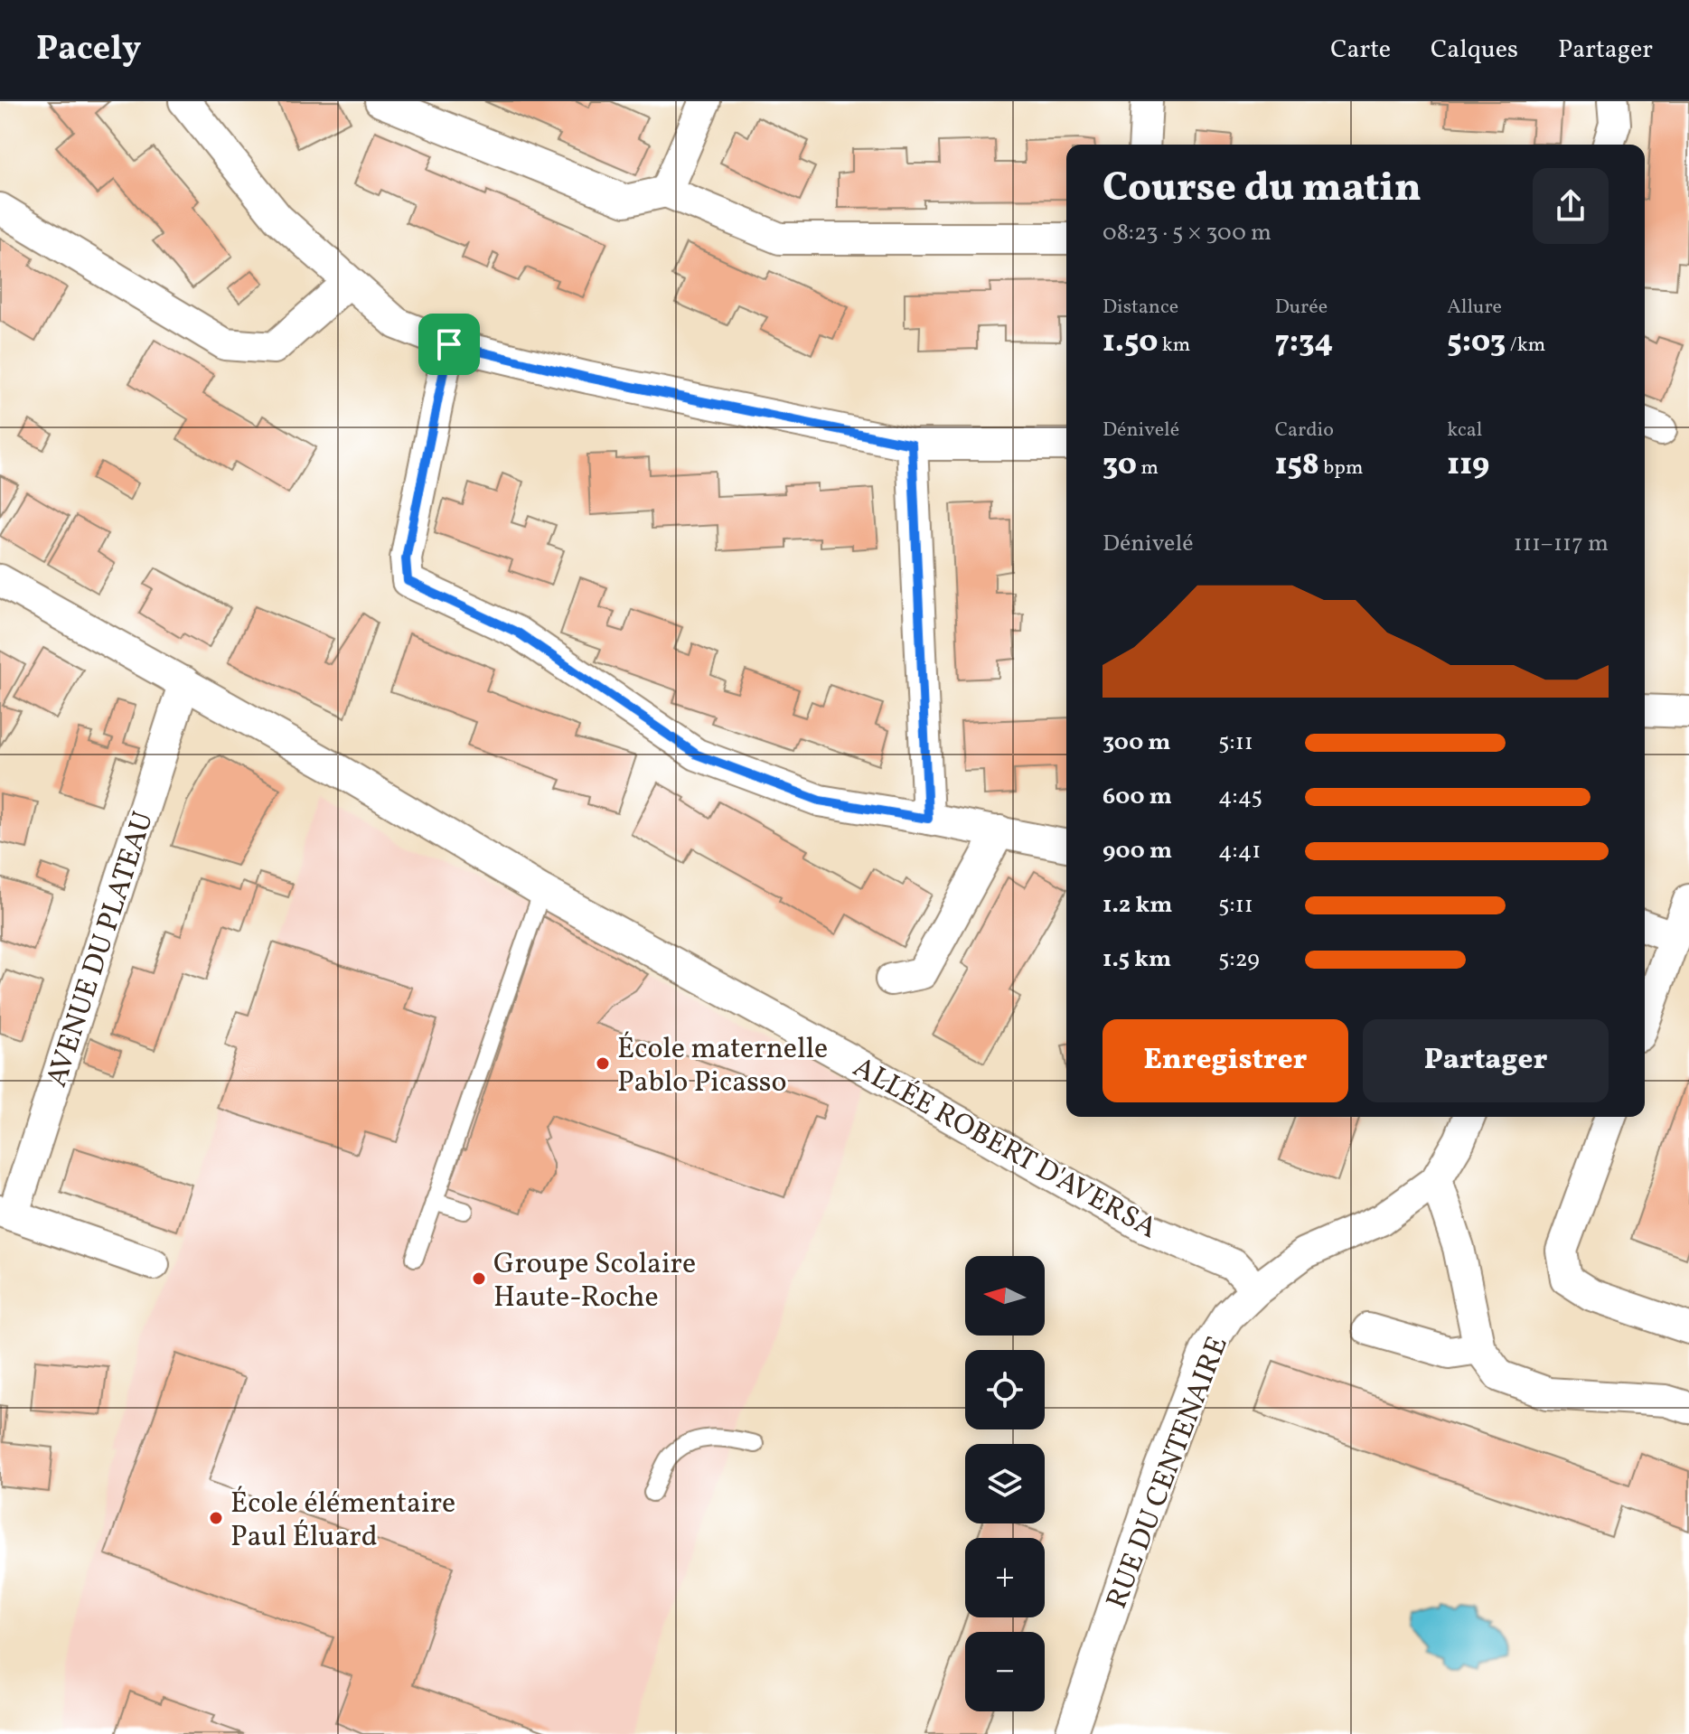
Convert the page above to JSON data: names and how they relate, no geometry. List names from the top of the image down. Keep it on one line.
{"streets":{"street":["AVENUE DU PLATEAU","ALLÉE ROBERT D'AVERSA","RUE DU CENTENAIRE"]},"crossings":[["AVENUE DU PLATEAU","ALLÉE ROBERT D'AVERSA"],["ALLÉE ROBERT D'AVERSA","RUE DU CENTENAIRE"]],"places":["École maternelle Pablo Picasso","Groupe Scolaire Haute-Roche","École élémentaire Paul Éluard"],"north":"left","page":{"header":"Pacely","nav":["Carte","Calques","Partager"],"heading":["Course du matin","08:23 · 5 × 300 m"],"stats":[["Distance","1.50 km"],["Durée","7:34"],["Allure","5:03 /km"],["Dénivelé","30 m"],["Cardio","158 bpm"],["kcal","119"]],"chart":["Dénivelé","111–117 m"],"list":[{"name":"300 m","note":"5:11"},{"name":"600 m","note":"4:45"},{"name":"900 m","note":"4:41"},{"name":"1.2 km","note":"5:11"},{"name":"1.5 km","note":"5:29"}],"buttons":["Enregistrer","Partager"],"map_buttons":["+","−"]}}
